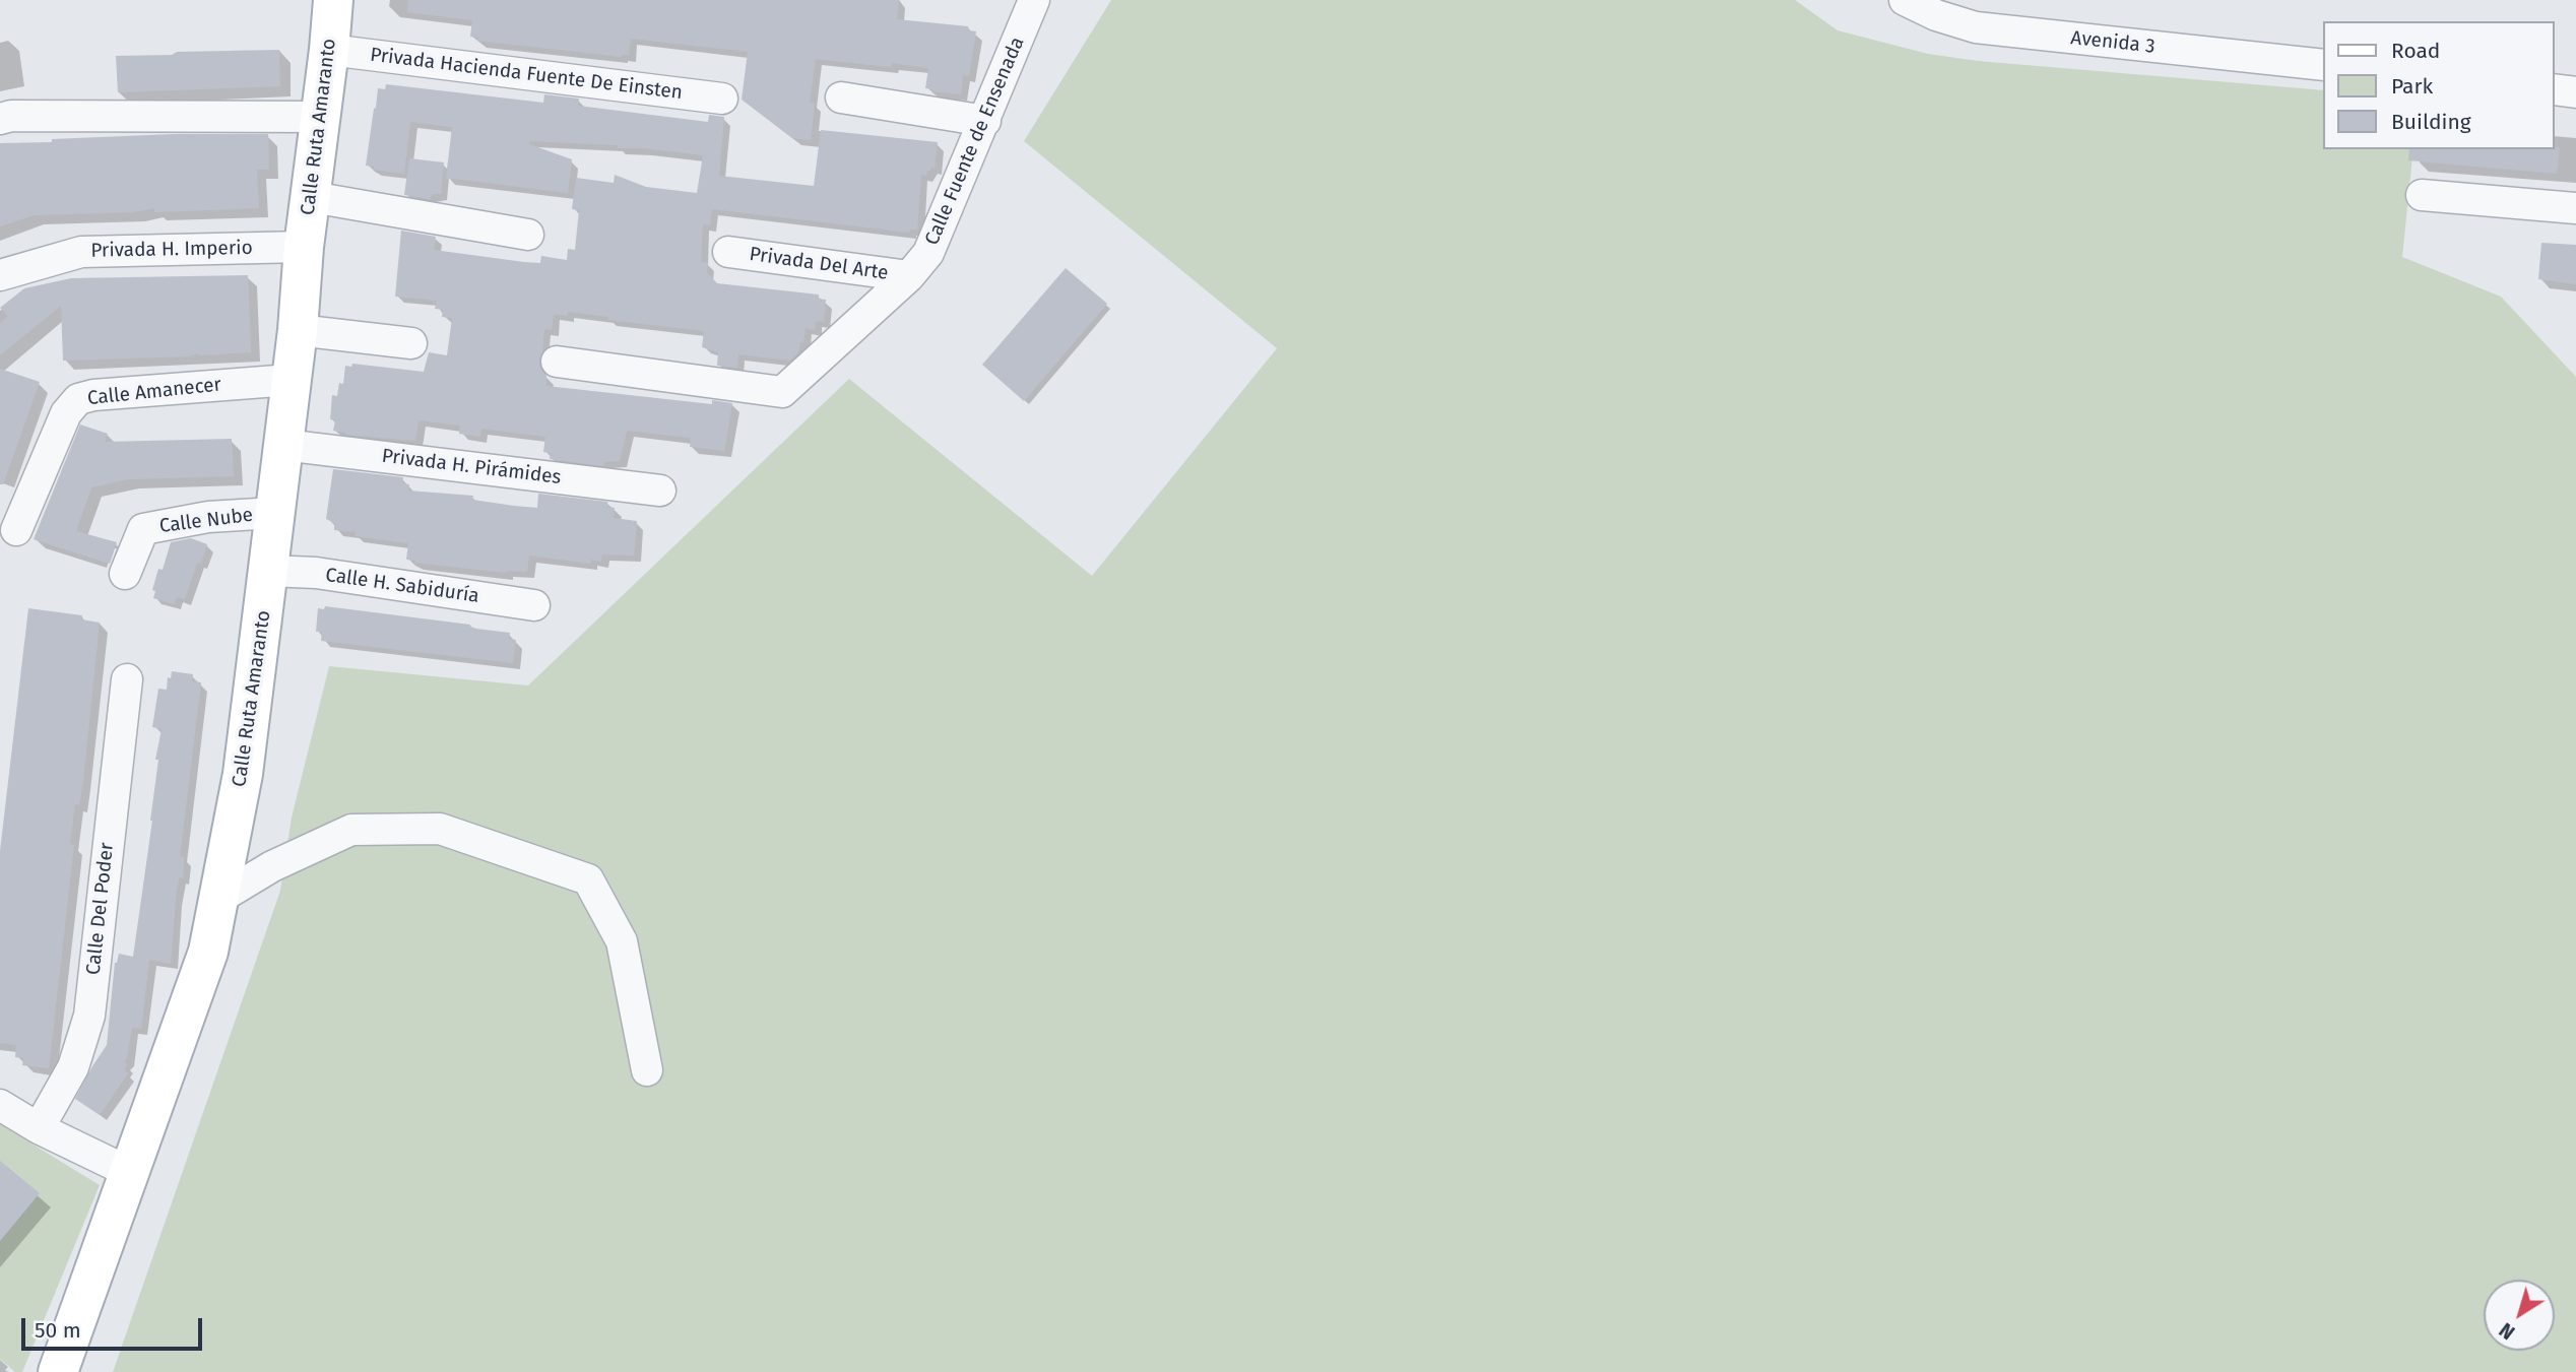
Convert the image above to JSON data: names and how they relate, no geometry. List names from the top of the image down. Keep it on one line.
{"streets":{"main road":["Calle Ruta Amaranto"],"street":["Avenida 3","Privada Hacienda Fuente De Einsten","Calle Fuente de Ensenada","Privada H. Imperio","Privada Del Arte","Calle Amanecer","Privada H. Pirámides","Calle Nube","Calle H. Sabiduría","Calle Del Poder"]},"crossings":[["Privada Hacienda Fuente De Einsten","Calle Ruta Amaranto"],["Calle Ruta Amaranto","Privada H. Imperio"],["Calle Ruta Amaranto","Calle Amanecer"],["Calle Ruta Amaranto","Privada H. Pirámides"],["Calle Ruta Amaranto","Calle Nube"],["Calle Ruta Amaranto","Calle H. Sabiduría"],["Calle Fuente de Ensenada","Privada Del Arte"]],"legend":["Road","Park","Building"],"scale_bar":"50 m","north":"bottom left"}
